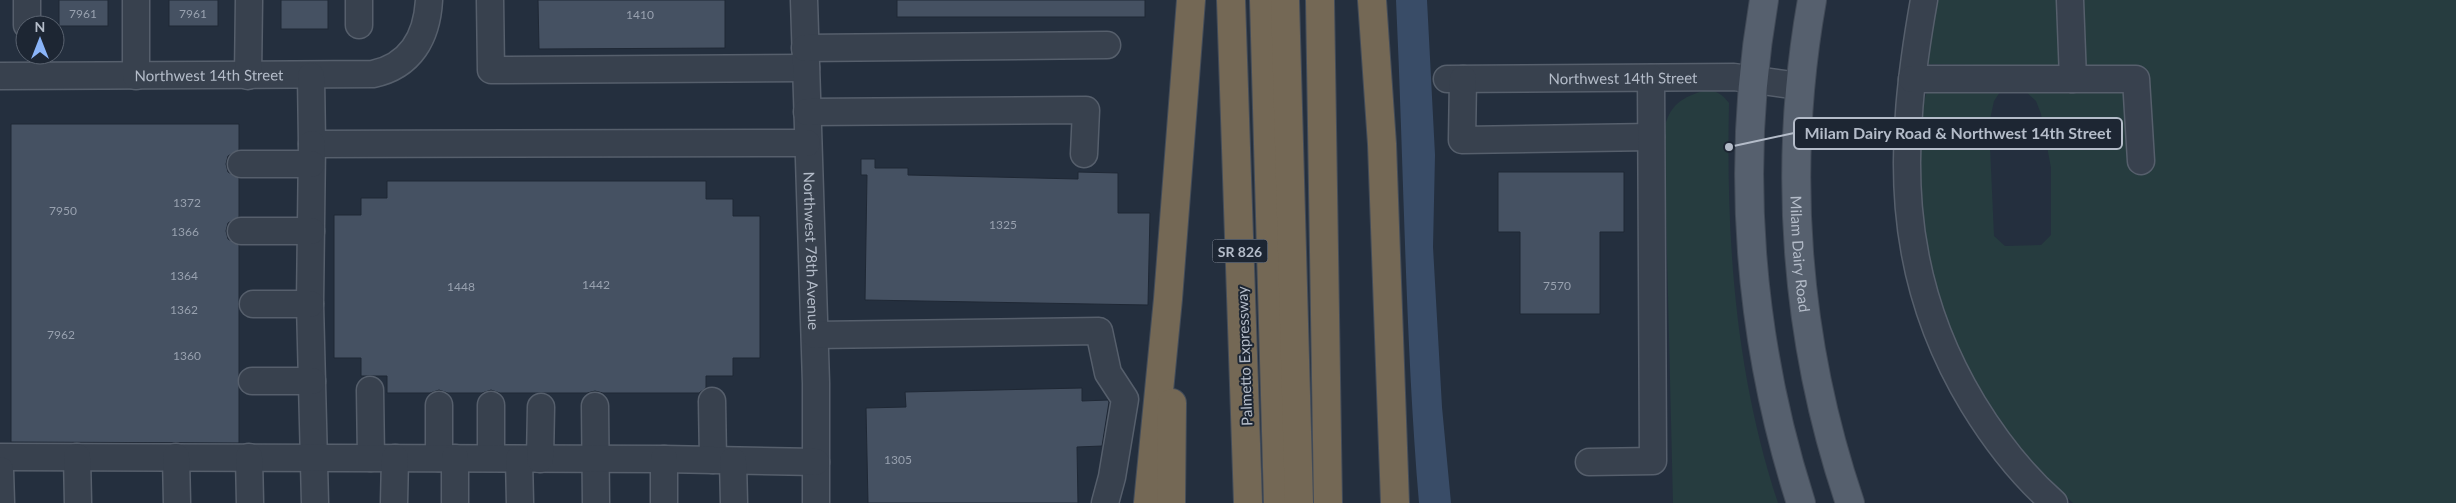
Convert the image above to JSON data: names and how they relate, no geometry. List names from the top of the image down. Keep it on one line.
{"streets":{"highway":["SR 826","Palmetto Expressway"],"main road":["Milam Dairy Road"],"street":["Northwest 14th Street","Northwest 78th Avenue"]},"crossings":[["Northwest 14th Street","Milam Dairy Road"]],"places":["Milam Dairy Road & Northwest 14th Street"],"house_numbers":["7961","7961","1410","1372","7950","1325","1366","1364","1442","7570","1448","1362","7962","1360","1305"],"north":"top"}
